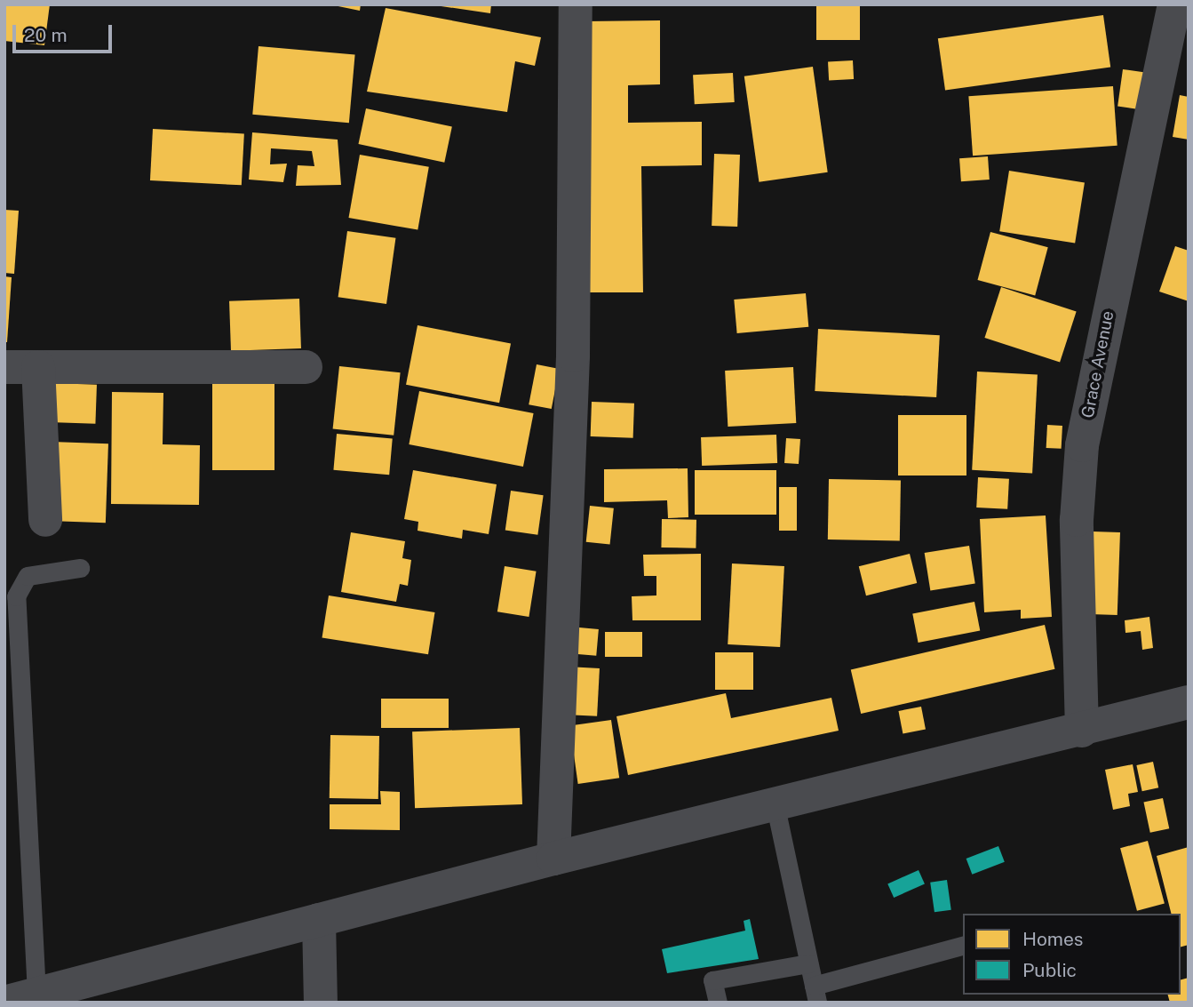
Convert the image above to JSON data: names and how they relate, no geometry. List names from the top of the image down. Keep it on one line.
{"streets":{"street":["Grace Avenue"]},"legend":["Homes","Public"],"scale_bar":"20 m"}
